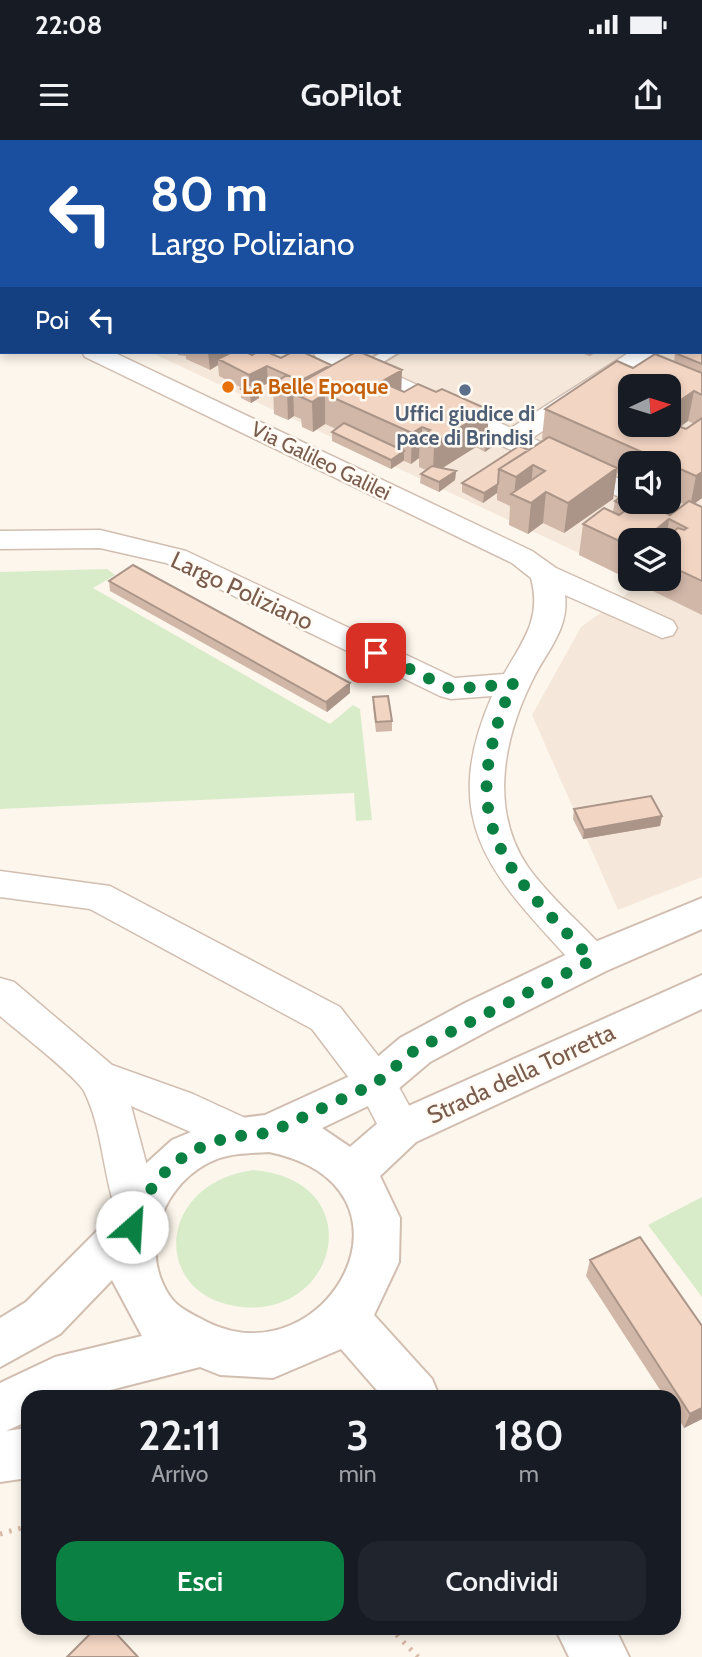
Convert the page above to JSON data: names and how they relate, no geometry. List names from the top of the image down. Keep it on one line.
{"streets":{"street":["Via Galileo Galilei","Largo Poliziano","Strada della Torretta"]},"places":["La Belle Epoque","Uffici giudice di pace di Brindisi"],"north":"right","page":{"status":"22:08","header":"GoPilot","turn":["80 m","Largo Poliziano"],"then":"Poi","eta":["22:11","Arrivo","3","min","180","m"],"buttons":["Esci","Condividi"]}}
